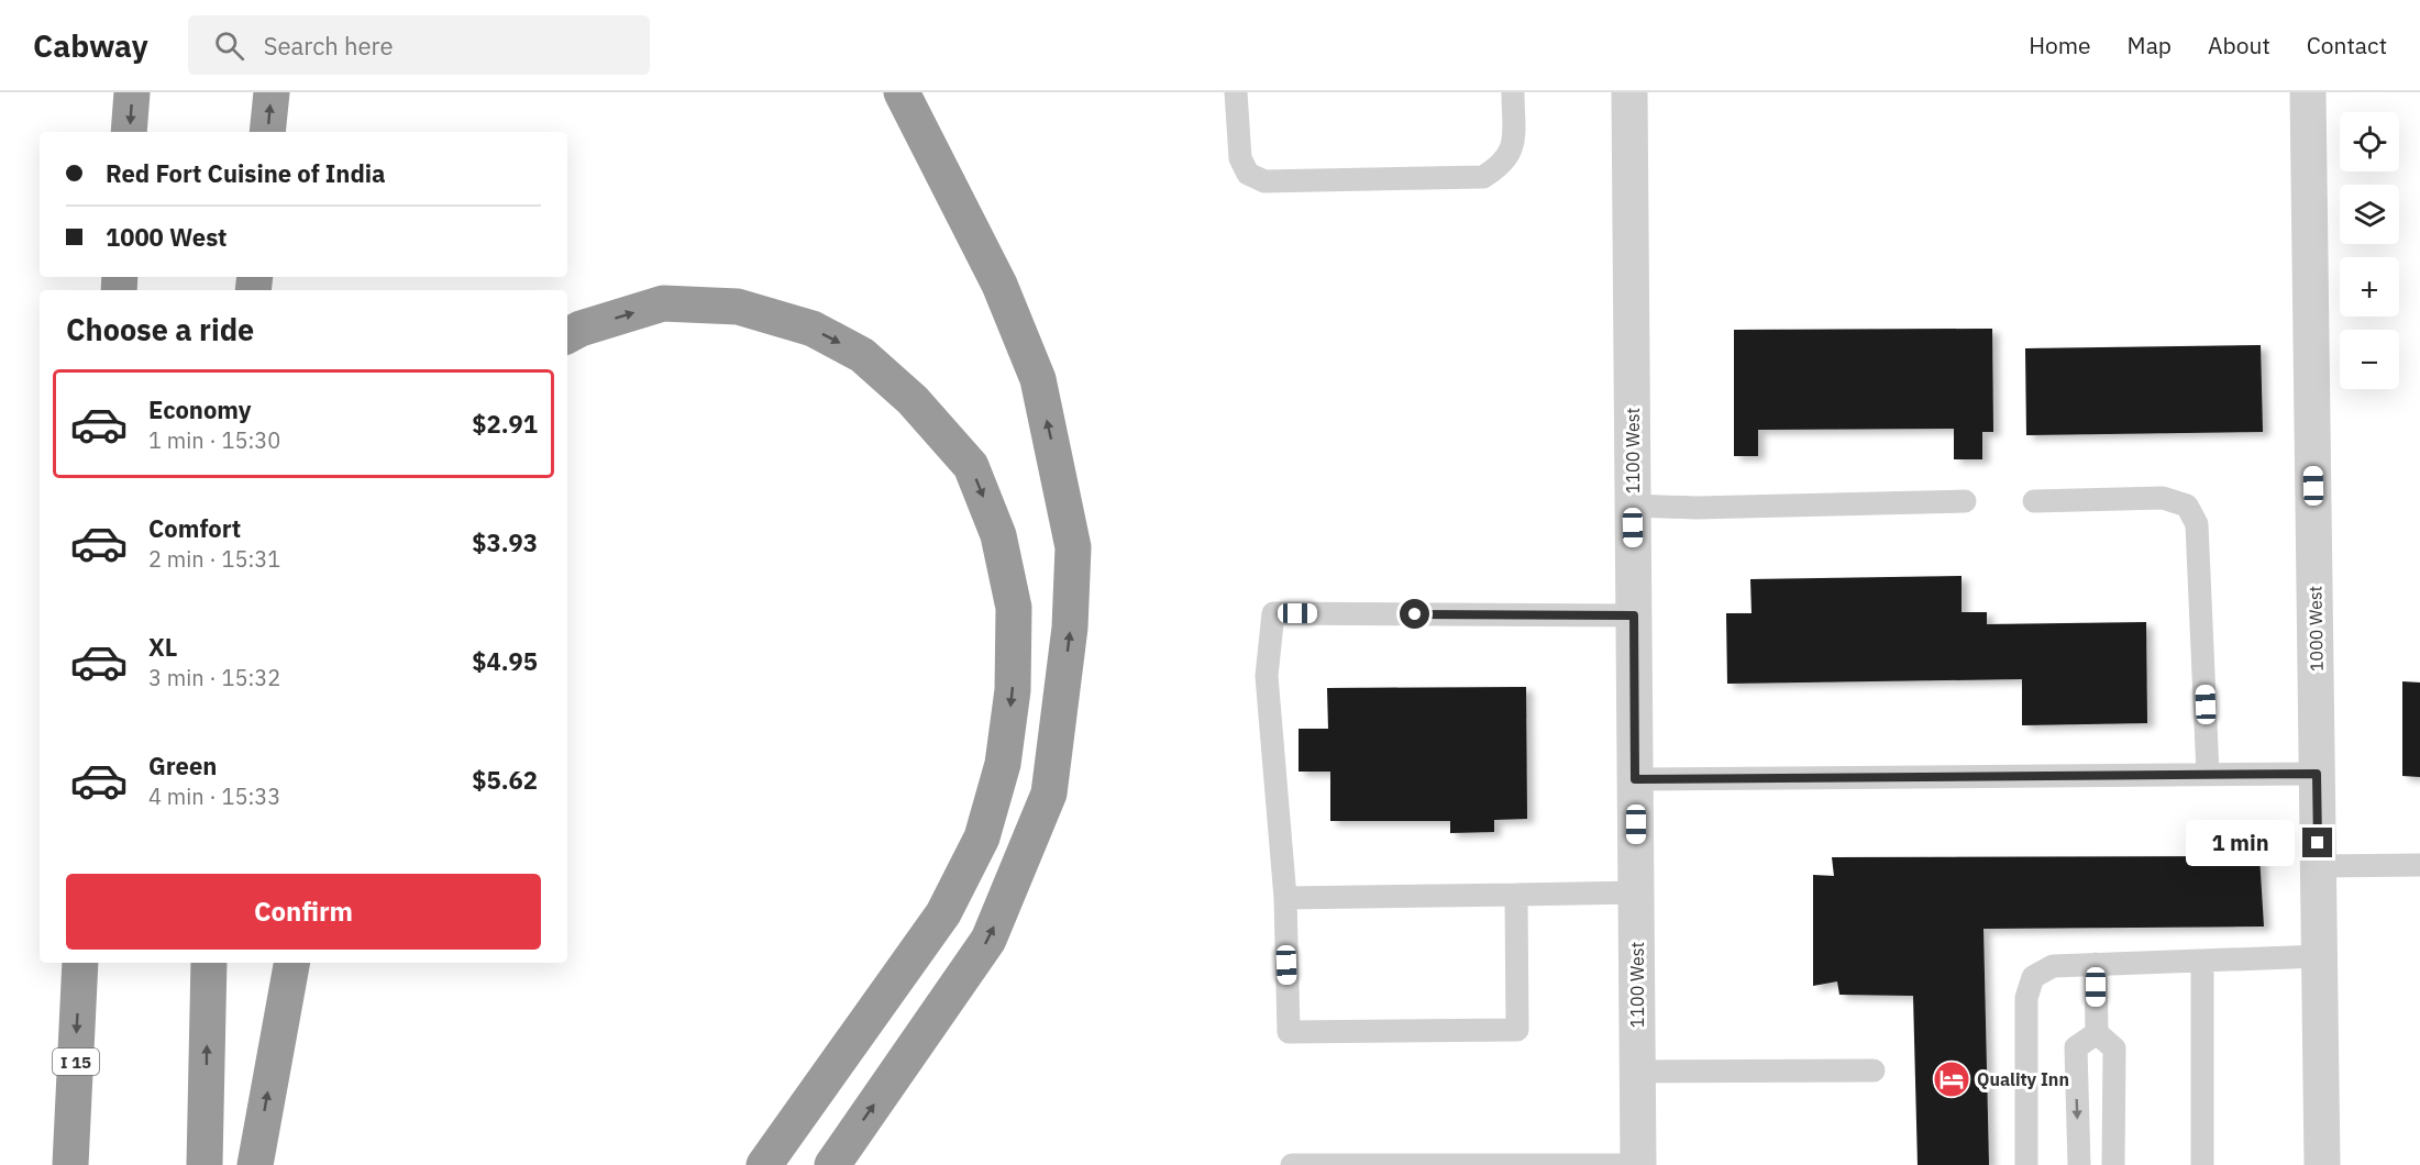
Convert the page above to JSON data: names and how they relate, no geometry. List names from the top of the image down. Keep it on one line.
{"streets":{"highway":["I 15"],"street":["1100 West","1000 West"]},"places":{"hotel":["Quality Inn"]},"page":{"header":"Cabway","search":"Search here","nav":["Home","Map","About","Contact"],"map_buttons":["+","−"],"banner":["Red Fort Cuisine of India","1000 West"],"heading":"Choose a ride","list":[{"name":"Economy","note":"1 min · 15:30","value":"$2.91"},{"name":"Comfort","note":"2 min · 15:31","value":"$3.93"},{"name":"XL","note":"3 min · 15:32","value":"$4.95"},{"name":"Green","note":"4 min · 15:33","value":"$5.62"}],"bubble":"1 min","buttons":"Confirm"}}
